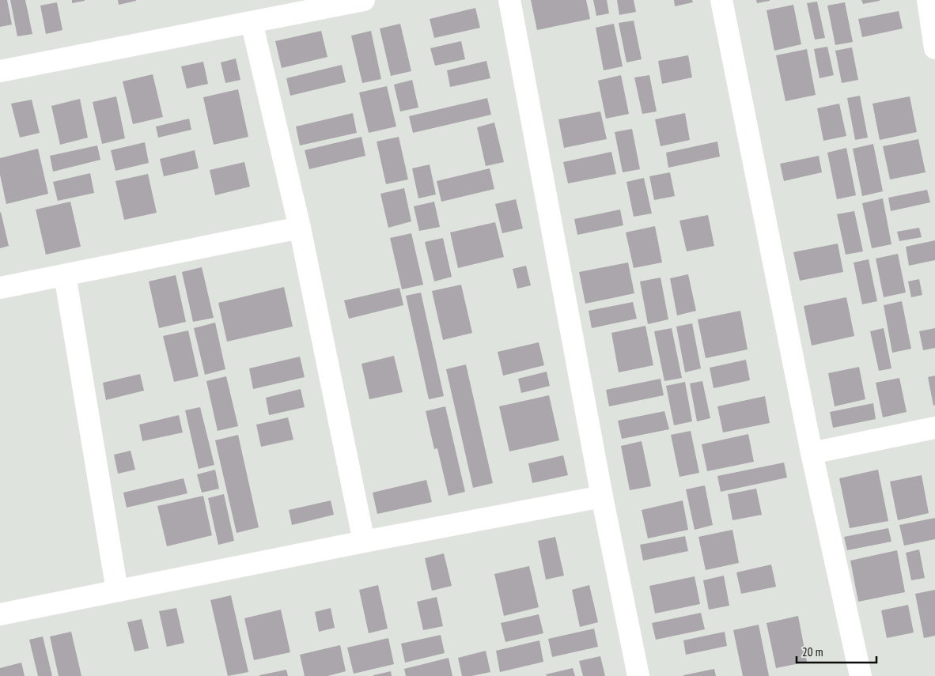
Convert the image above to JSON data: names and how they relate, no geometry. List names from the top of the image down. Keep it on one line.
{"scale_bar":"20 m"}
